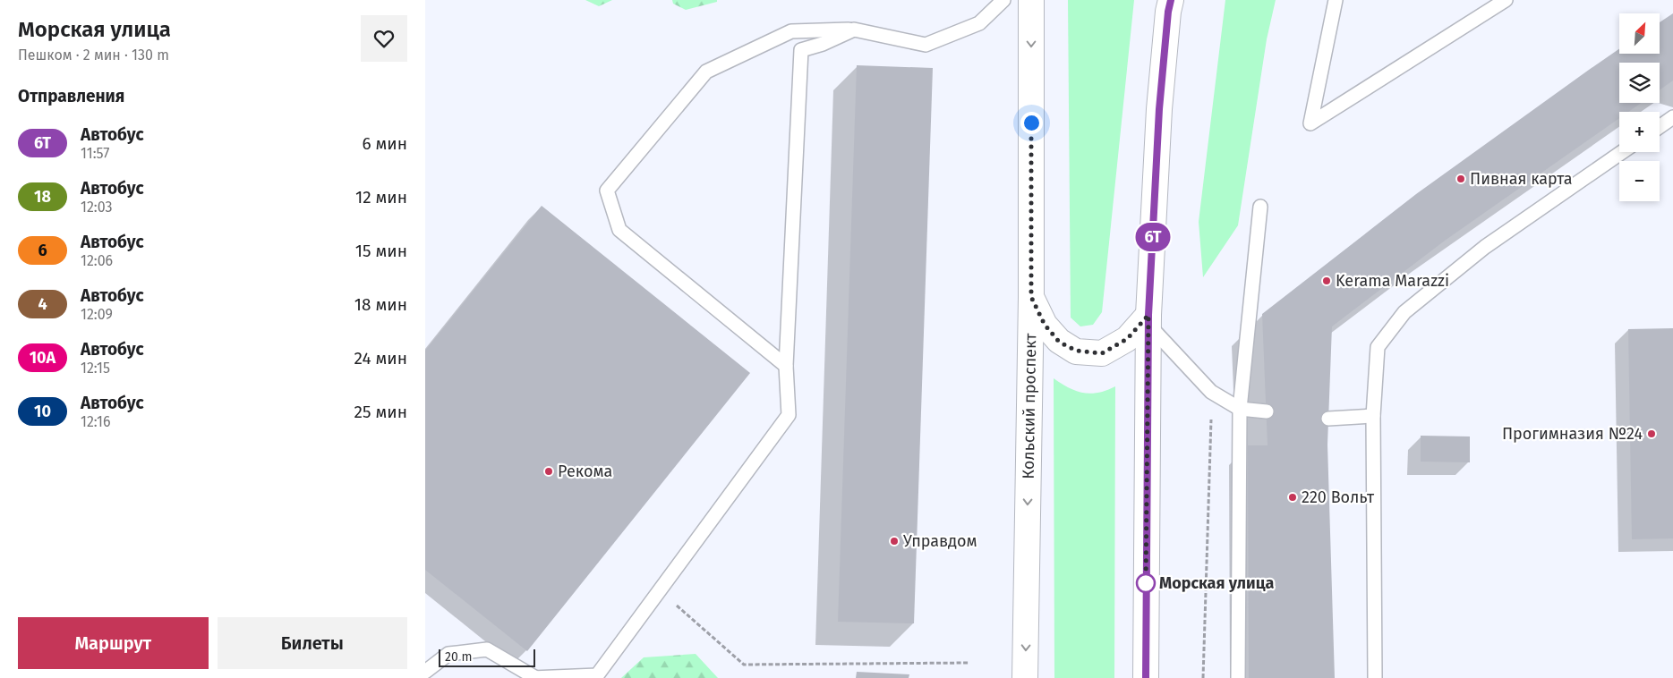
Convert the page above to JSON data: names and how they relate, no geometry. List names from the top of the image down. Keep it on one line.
{"streets":{"main road":["Кольский проспект"]},"places":["Пивная карта","Kerama Marazzi","Прогимназия №24","Рекома","220 Вольт","Управдом","Морская улица"],"lines":["bus line 6Т"],"scale_bar":"20 m","north":"top right","page":{"heading":[["Морская улица","Пешком · 2 мин · 130 m"],"Отправления"],"on_map":"6Т","map_buttons":["+","−"],"list":[{"mark":"6Т","name":"Автобус","note":"11:57","value":"6 мин"},{"mark":"18","name":"Автобус","note":"12:03","value":"12 мин"},{"mark":"6","name":"Автобус","note":"12:06","value":"15 мин"},{"mark":"4","name":"Автобус","note":"12:09","value":"18 мин"},{"mark":"10А","name":"Автобус","note":"12:15","value":"24 мин"},{"mark":"10","name":"Автобус","note":"12:16","value":"25 мин"}],"buttons":["Маршрут","Билеты"],"scale":"20 m"}}
